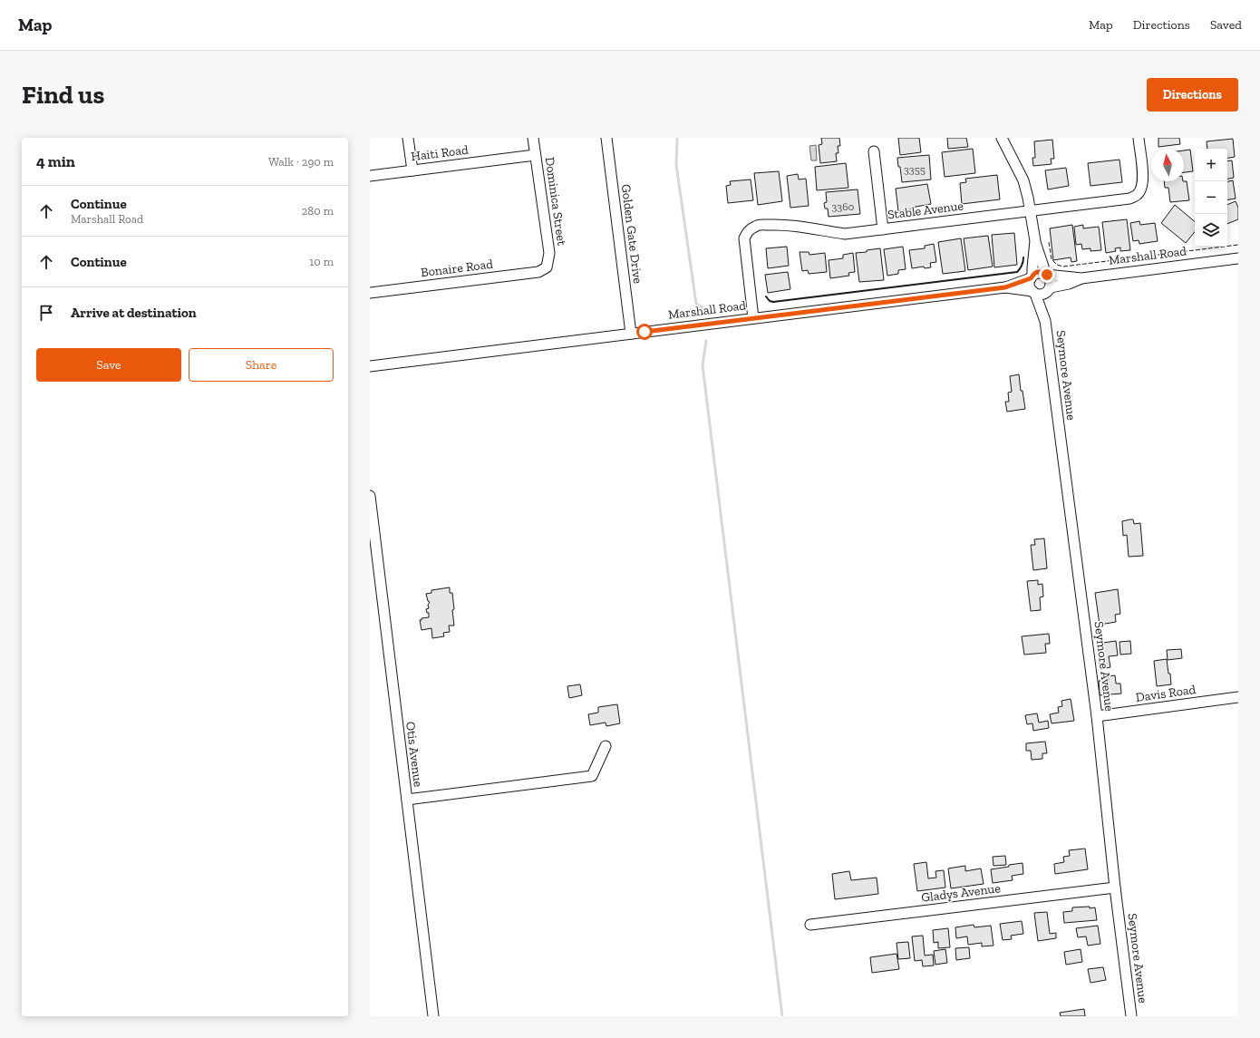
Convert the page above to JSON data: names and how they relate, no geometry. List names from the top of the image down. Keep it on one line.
{"streets":{"street":["Haiti Road","Dominica Street","Stable Avenue","Golden Gate Drive","Marshall Road","Bonaire Road","Seymore Avenue","Davis Road","Otis Avenue","Gladys Avenue"]},"crossings":[["Haiti Road","Dominica Street"],["Dominica Street","Bonaire Road"],["Stable Avenue","Marshall Road"],["Golden Gate Drive","Marshall Road"],["Marshall Road","Seymore Avenue"],["Seymore Avenue","Davis Road"],["Seymore Avenue","Gladys Avenue"]],"house_numbers":["3355","3360"],"north":"top","page":{"header":"Map","nav":["Map","Directions","Saved"],"buttons":["Directions",["Save","Share"]],"title":"Find us","heading":["4 min","Walk · 290 m"],"map_buttons":["+","−"],"list":[["Continue","Marshall Road","280 m"],["Continue","10 m"],"Arrive at destination"]}}
